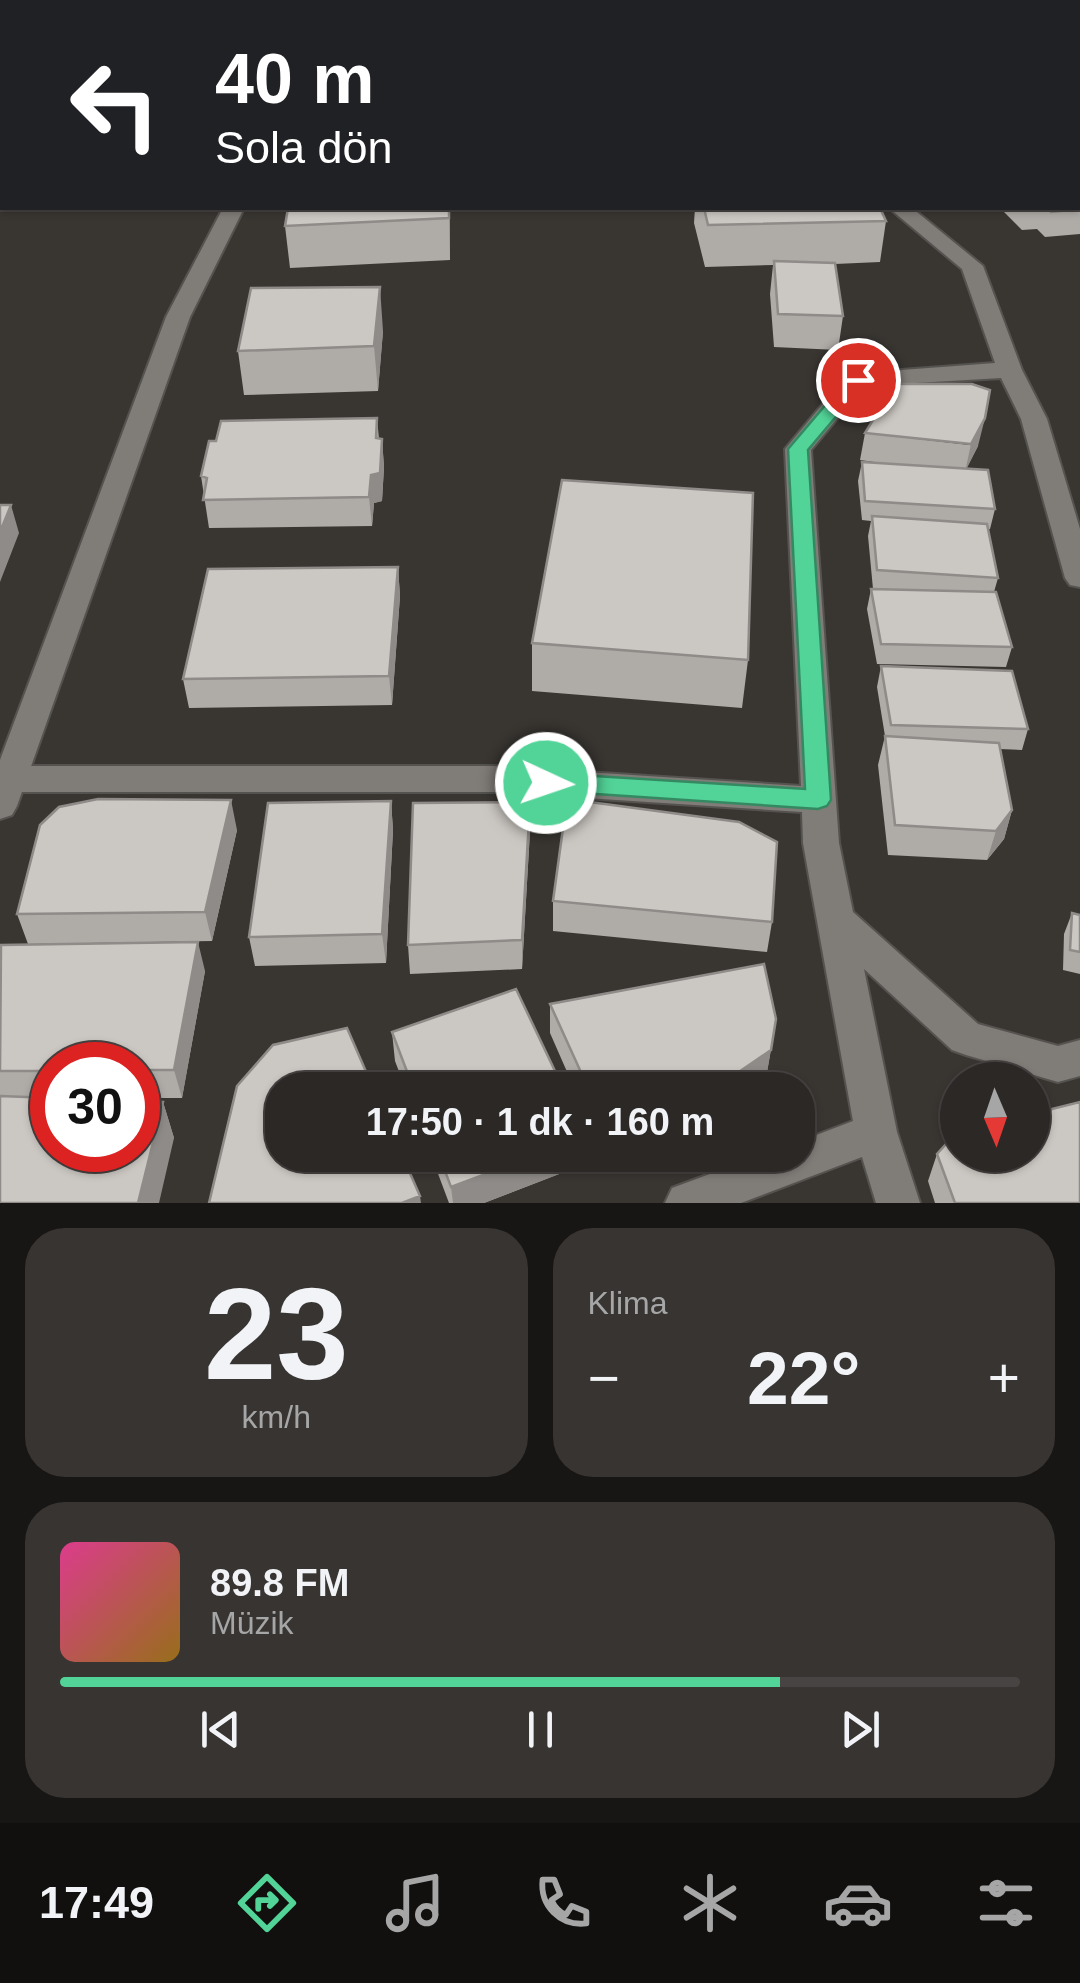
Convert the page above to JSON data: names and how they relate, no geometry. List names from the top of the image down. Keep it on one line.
{"north":"bottom","page":{"turn":["40 m","Sola dön"],"limit":"30","trip":"17:50 · 1 dk · 160 m","tile":[["23","km/h"],"Klima"],"heat":["−","22°","+"],"song":["89.8 FM","Müzik"],"tabs":"17:49"}}
